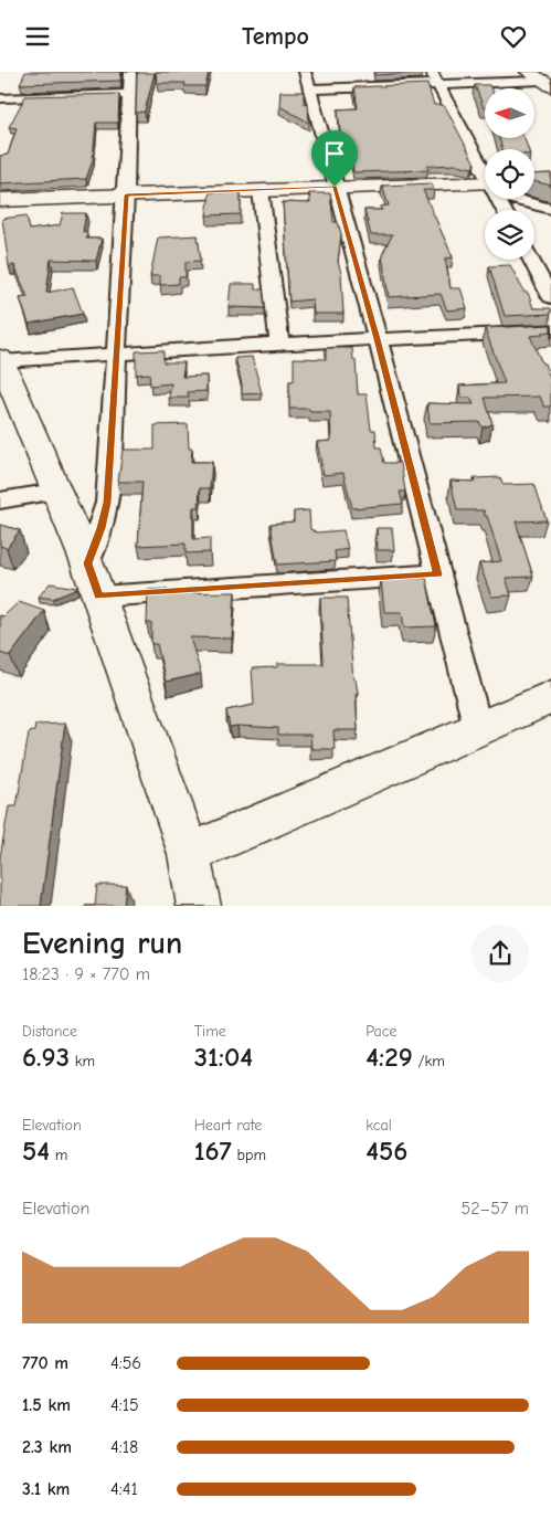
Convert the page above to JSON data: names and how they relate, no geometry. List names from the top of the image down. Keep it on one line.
{"north":"left","page":{"header":"Tempo","heading":["Evening run","18:23 · 9 × 770 m"],"stats":[["Distance","6.93 km"],["Time","31:04"],["Pace","4:29 /km"],["Elevation","54 m"],["Heart rate","167 bpm"],["kcal","456"]],"chart":["Elevation","52–57 m"],"list":[{"name":"770 m","note":"4:56"},{"name":"1.5 km","note":"4:15"},{"name":"2.3 km","note":"4:18"},{"name":"3.1 km","note":"4:41"}]}}
